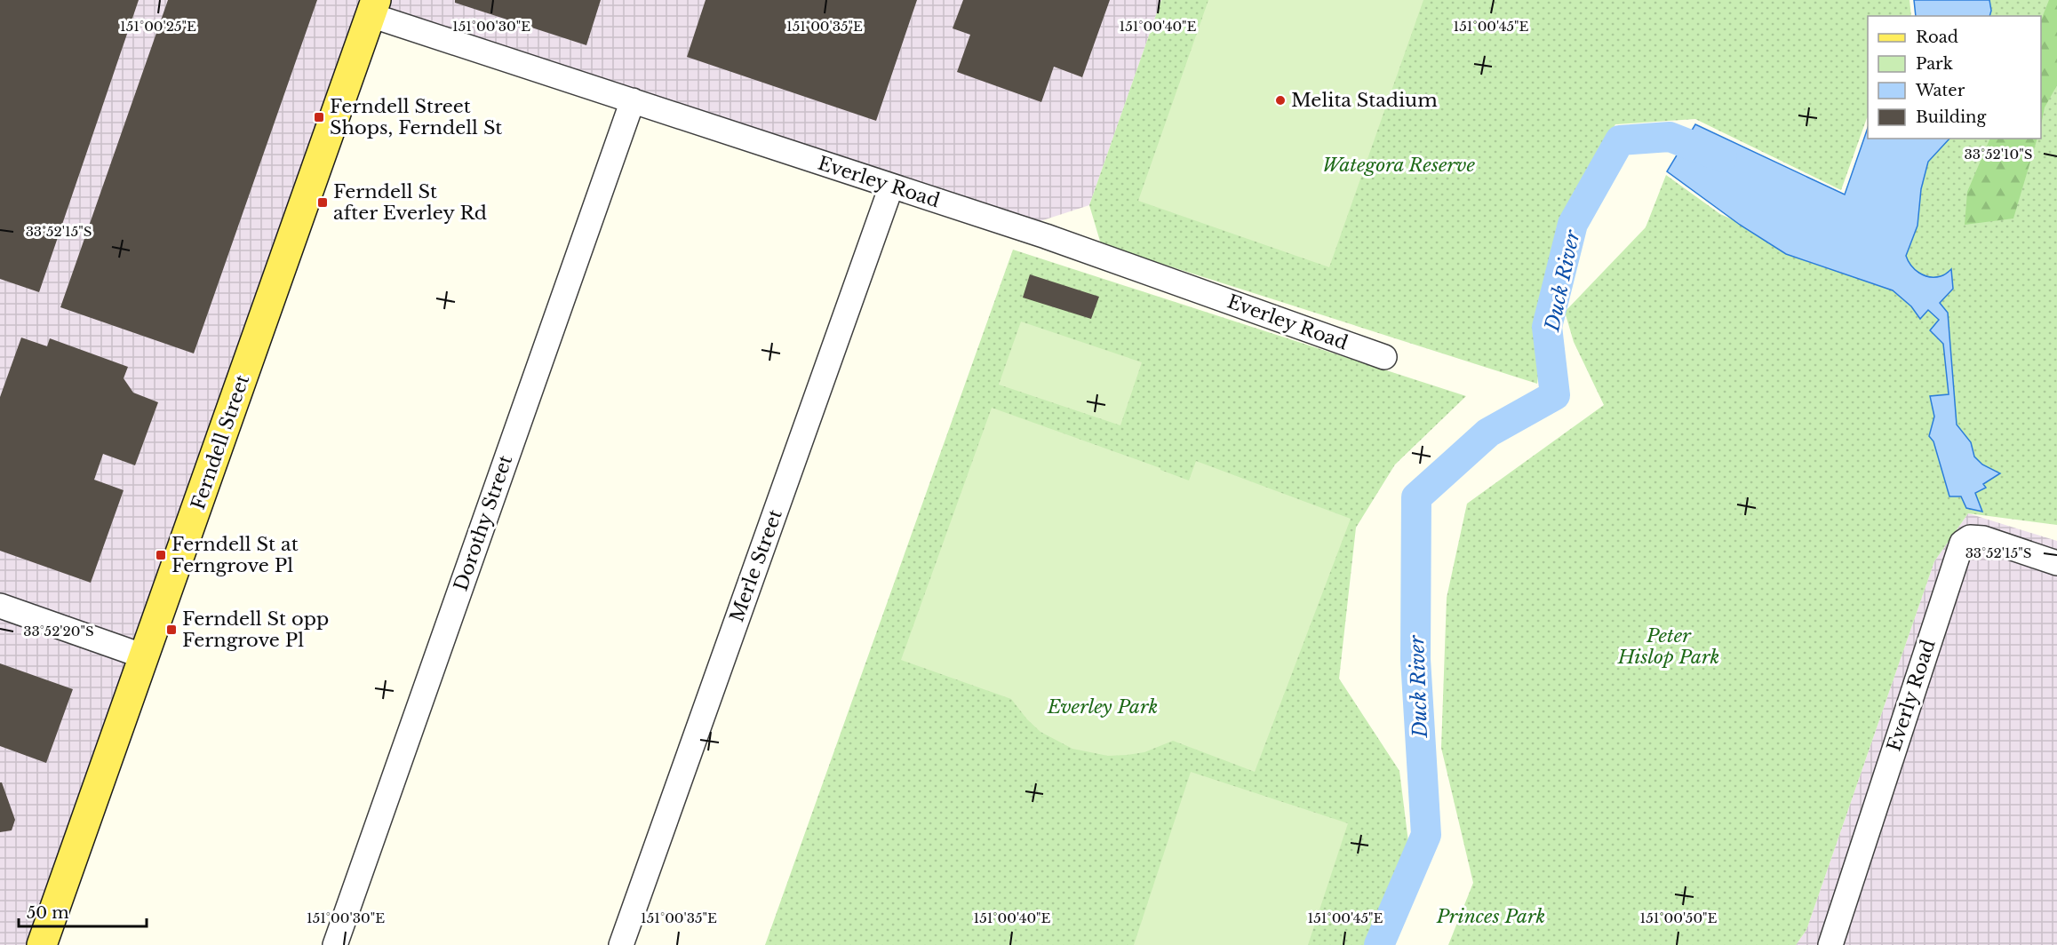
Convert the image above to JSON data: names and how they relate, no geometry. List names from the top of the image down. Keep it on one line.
{"streets":{"main road":["Ferndell Street"],"street":["Everley Road","Dorothy Street","Merle Street","Everly Road"]},"crossings":[["Everley Road","Ferndell Street"],["Everley Road","Dorothy Street"],["Everley Road","Merle Street"]],"water":["Duck River"],"parks":["Wategora Reserve","Peter Hislop Park","Everley Park","Princes Park"],"places":{"other":["Melita Stadium"],"transit":["Ferndell Street Shops, Ferndell St","Ferndell St after Everley Rd","Ferndell St at Ferngrove Pl","Ferndell St opp Ferngrove Pl"]},"legend":["Road","Park","Water","Building"],"scale_bar":"50 m","coordinates":["151°00'25\"E","151°00'30\"E","151°00'35\"E","151°00'40\"E","151°00'45\"E","33°52'10\"S","33°52'15\"S","33°52'20\"S","151°00'50\"E"]}
